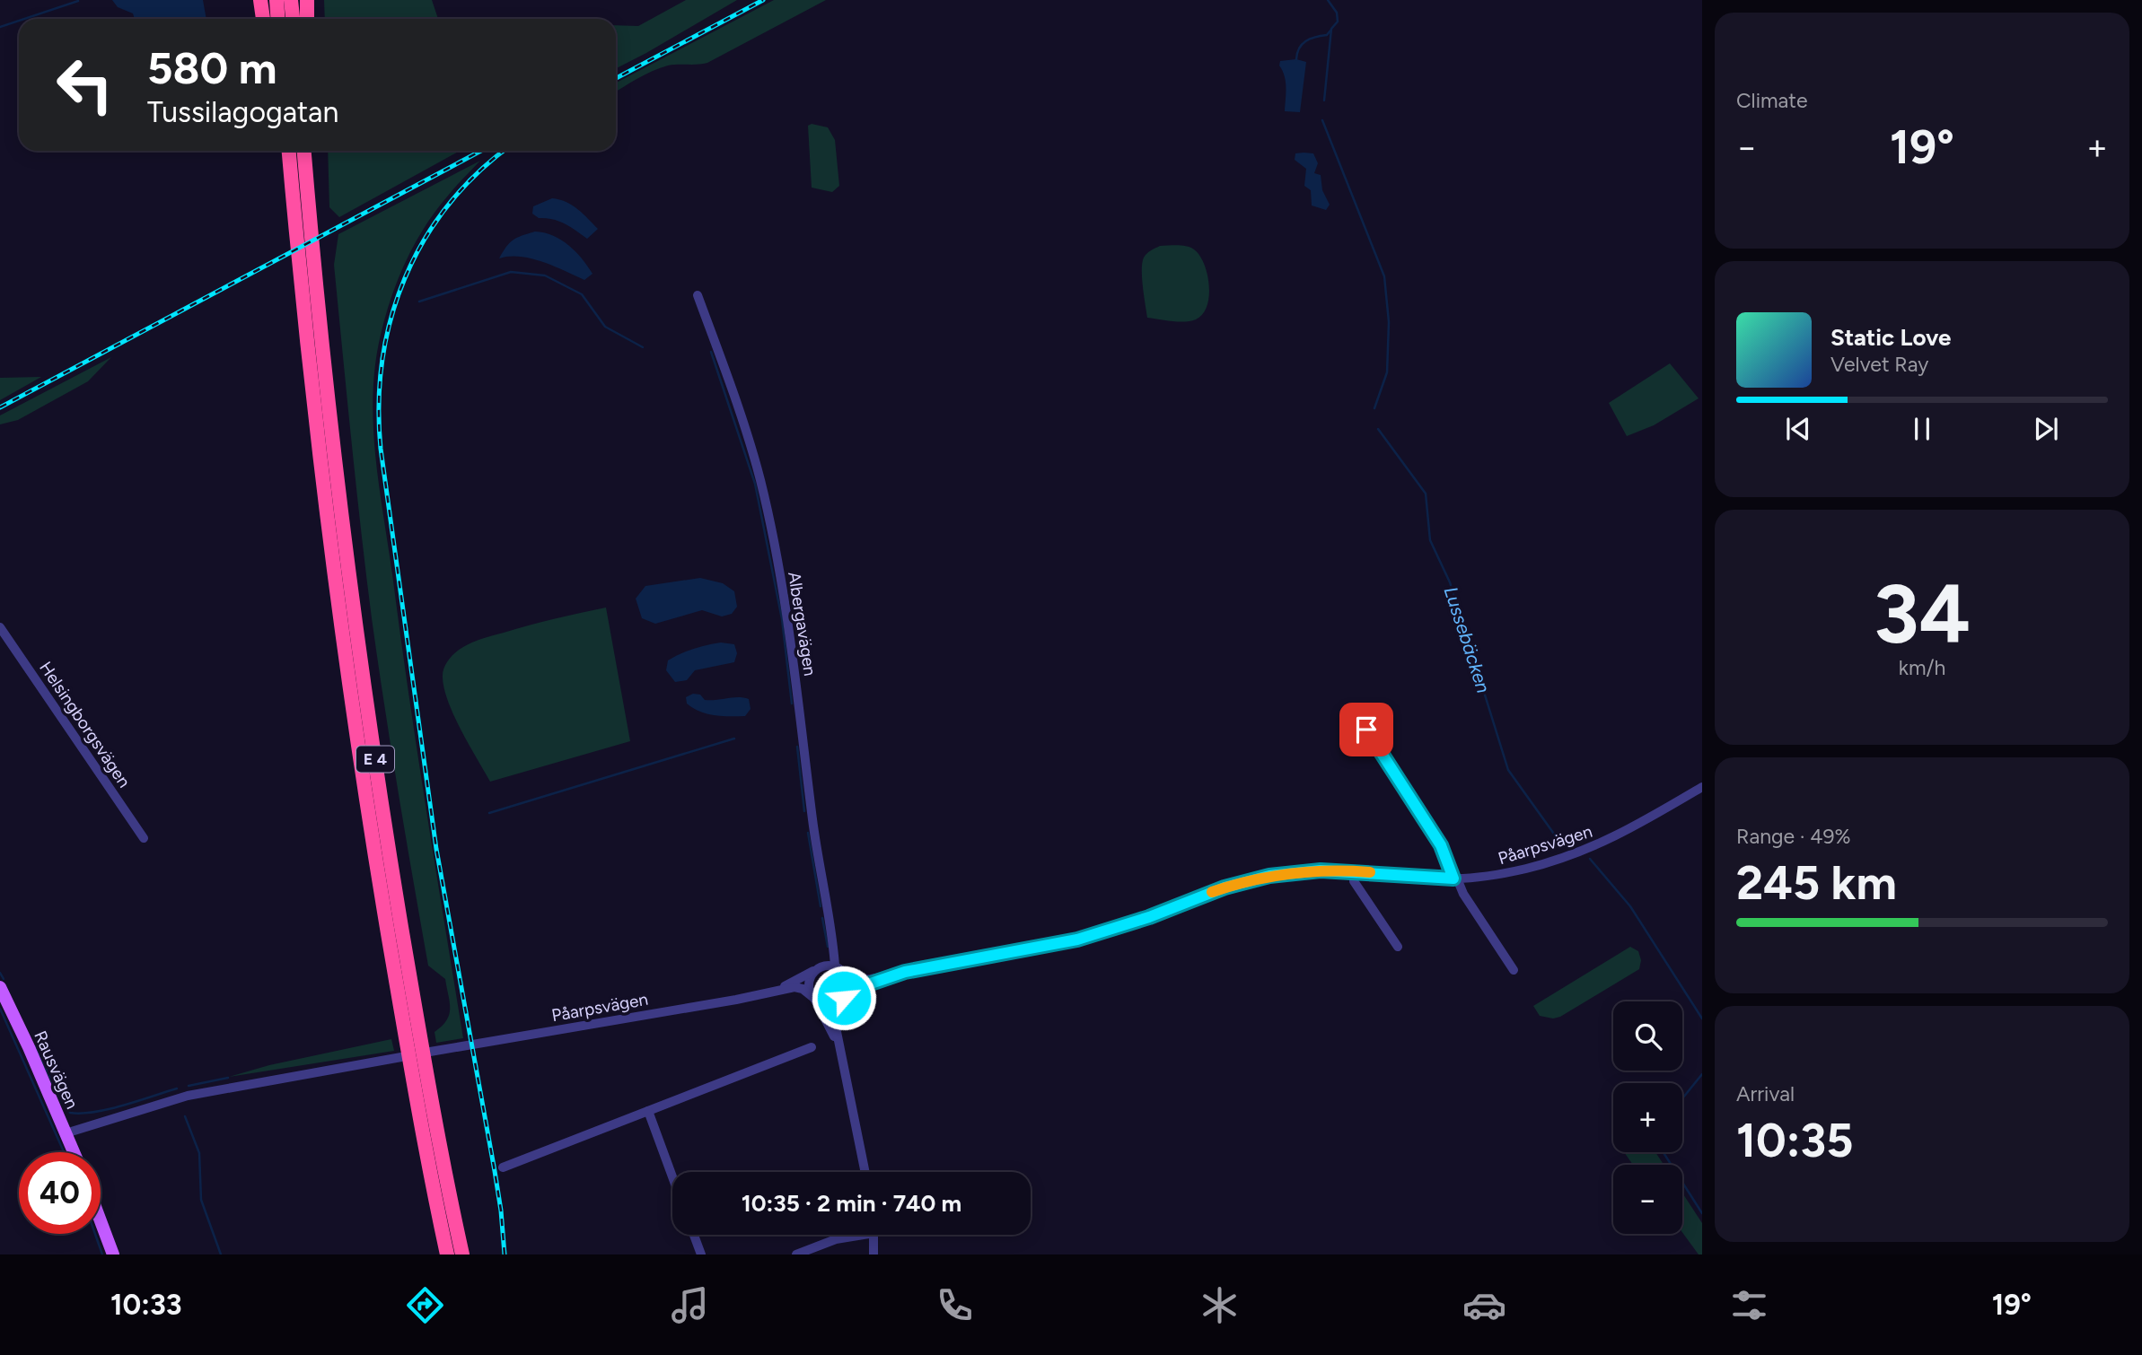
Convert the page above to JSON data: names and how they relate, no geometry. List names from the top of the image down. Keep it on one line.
{"streets":{"highway":["E 4"],"main road":["Rausvägen"],"street":["Albergavägen","Helsingborgsvägen","Påarpsvägen"]},"crossings":[["Albergavägen","Påarpsvägen"]],"water":["Lussebäcken"],"page":{"tile":["Climate",["34","km/h"],["Range · 49%","245 km"],["Arrival","10:35"]],"turn":["580 m","Tussilagogatan"],"heat":["−","19°","+"],"song":["Static Love","Velvet Ray"],"map_buttons":["+","−"],"limit":"40","trip":"10:35 · 2 min · 740 m","tabs":["10:33","19°"]}}
